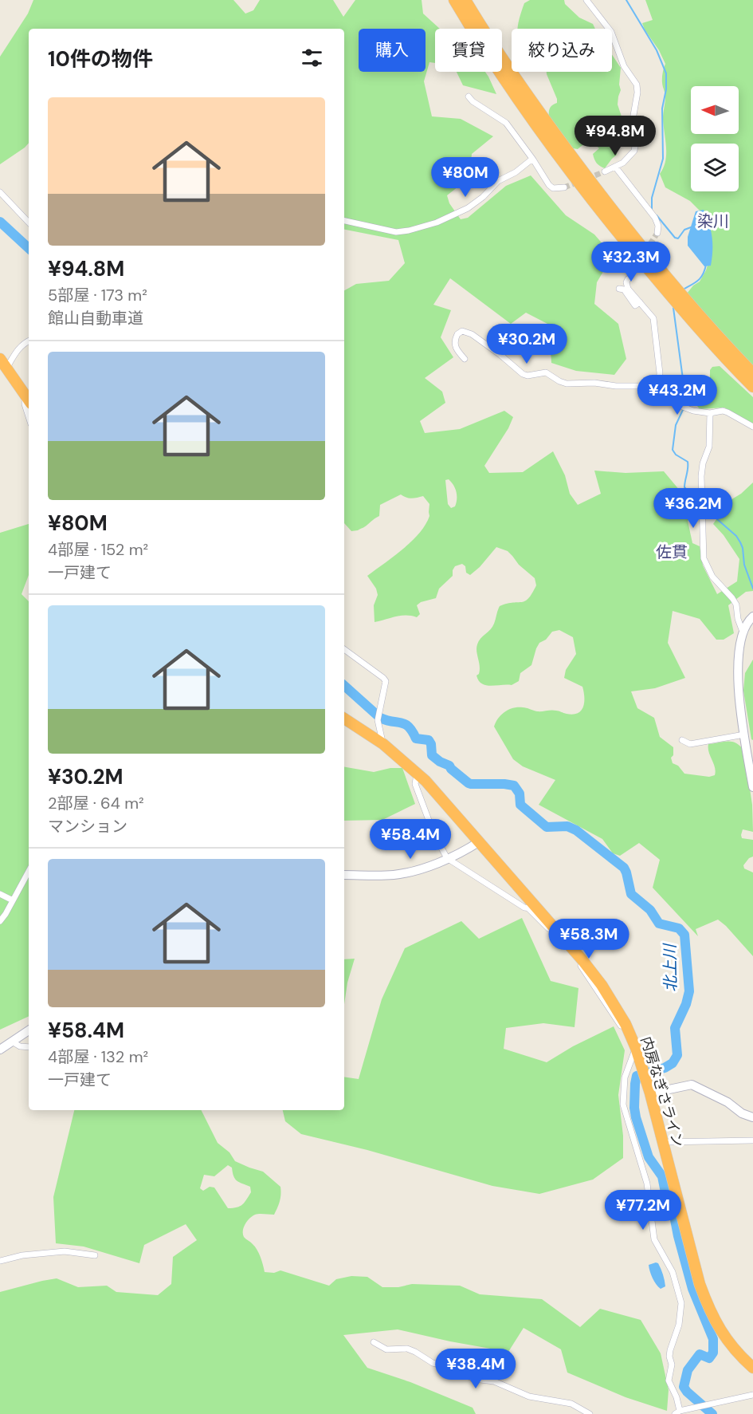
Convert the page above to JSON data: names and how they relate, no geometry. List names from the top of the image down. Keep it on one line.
{"streets":{"highway":["内房なぎさライン"]},"districts":["染川","佐貫"],"water":["北上川"],"north":"left","page":{"chip":["購入","賃貸","絞り込み"],"heading":"10件の物件","list":[{"name":"¥94.8M","note":"5部屋 · 173 m² · 館山自動車道"},{"name":"¥80M","note":"4部屋 · 152 m² · 一戸建て"},{"name":"¥30.2M","note":"2部屋 · 64 m² · マンション"},{"name":"¥58.4M","note":"4部屋 · 132 m² · 一戸建て"}],"price":["¥94.8M","¥80M","¥32.3M","¥30.2M","¥43.2M","¥36.2M","¥58.4M","¥58.3M","¥77.2M","¥38.4M"]}}
